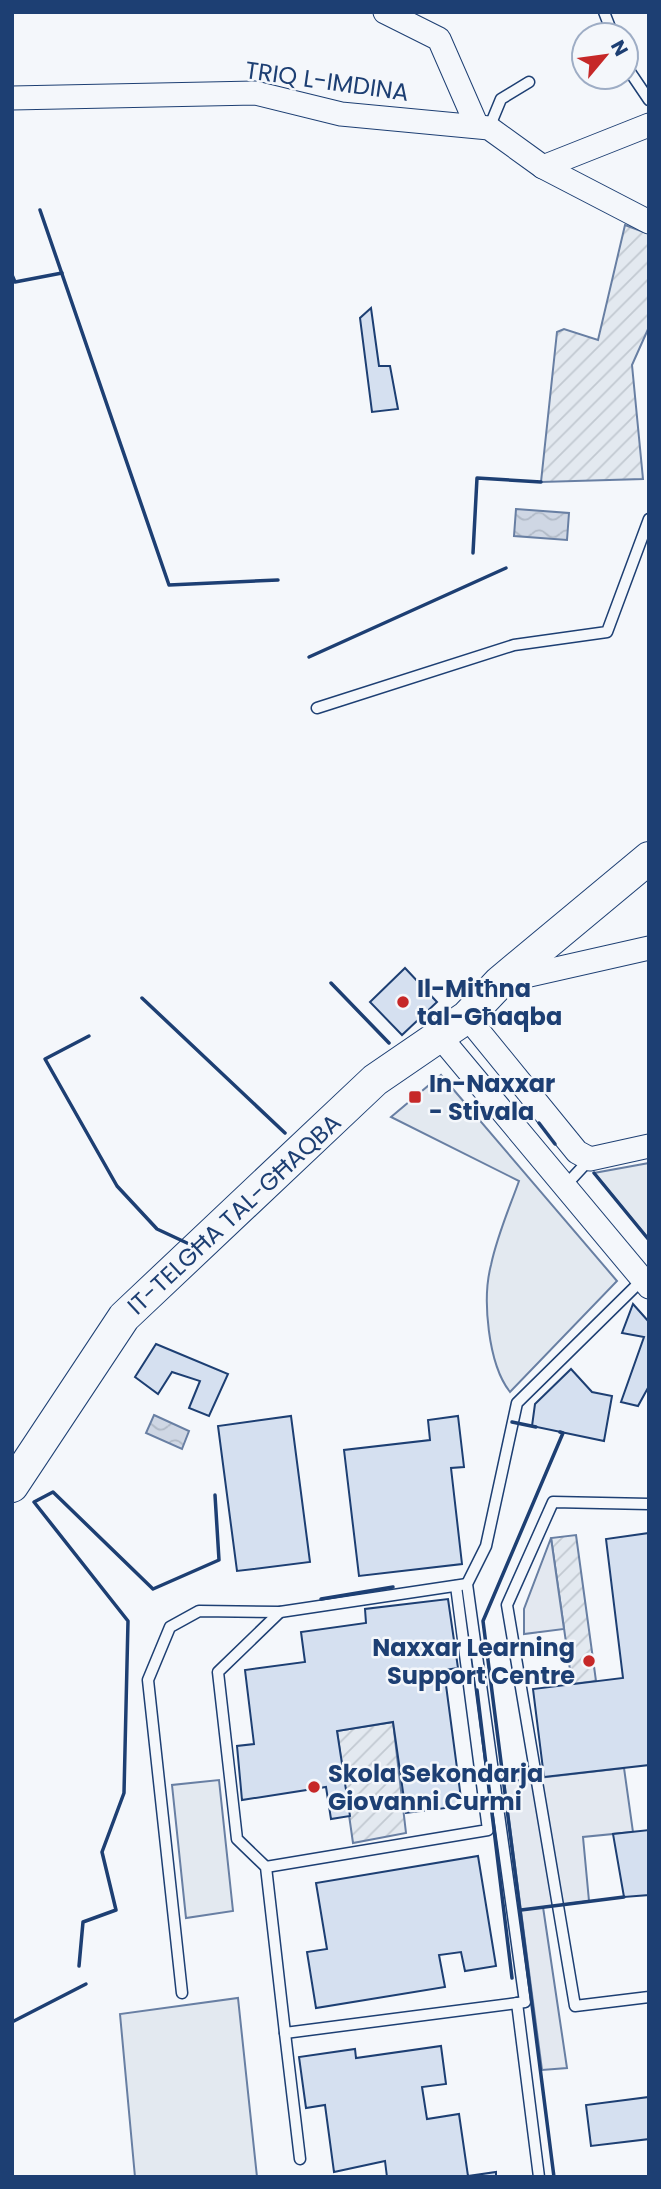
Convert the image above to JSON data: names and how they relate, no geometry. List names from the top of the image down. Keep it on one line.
{"streets":{"street":["TRIQ L-IMDINA","IT-TELGĦA TAL-GĦAQBA"]},"places":{"other":["Il-Mitħna tal-Għaqba","Naxxar Learning Support Centre","Skola Sekondarja Giovanni Curmi"],"transit":["In-Naxxar - Stivala"]},"north":"top right"}
